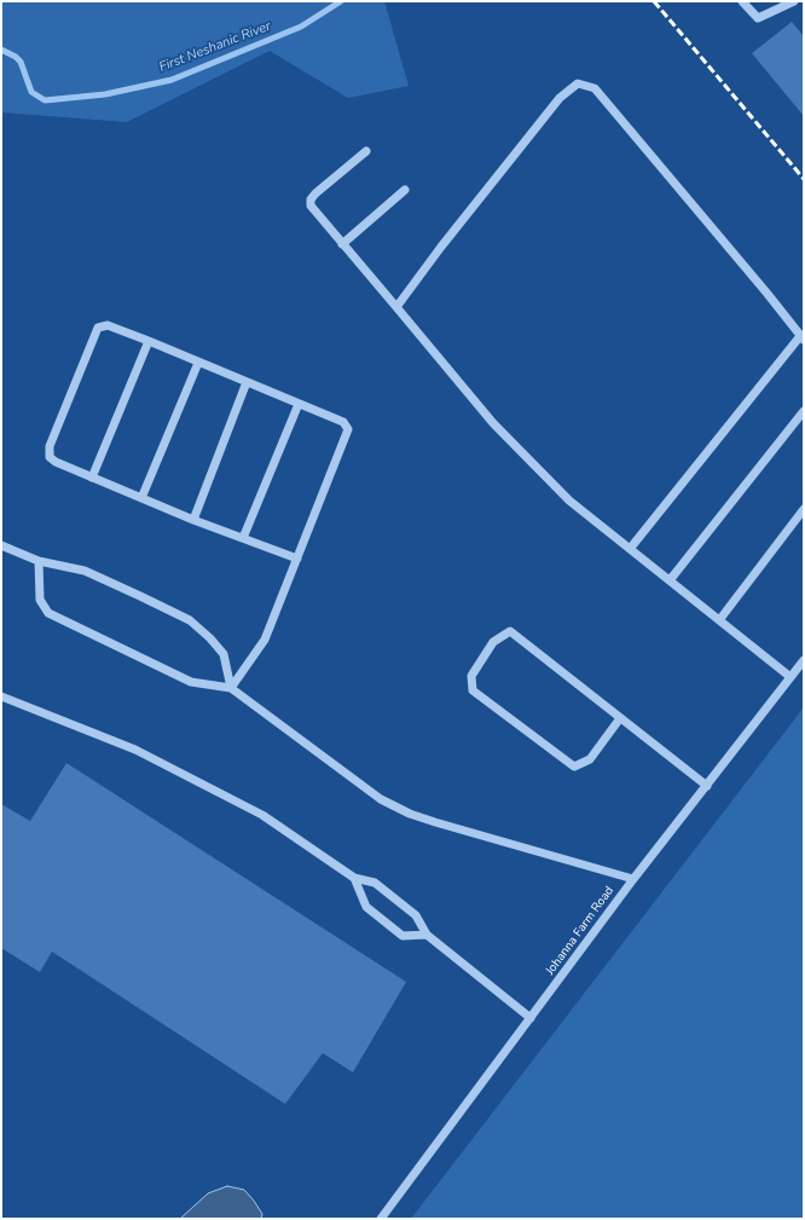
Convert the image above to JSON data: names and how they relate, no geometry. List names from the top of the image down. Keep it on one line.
{"streets":{"street":["Johanna Farm Road"]},"water":["First Neshanic River"]}
